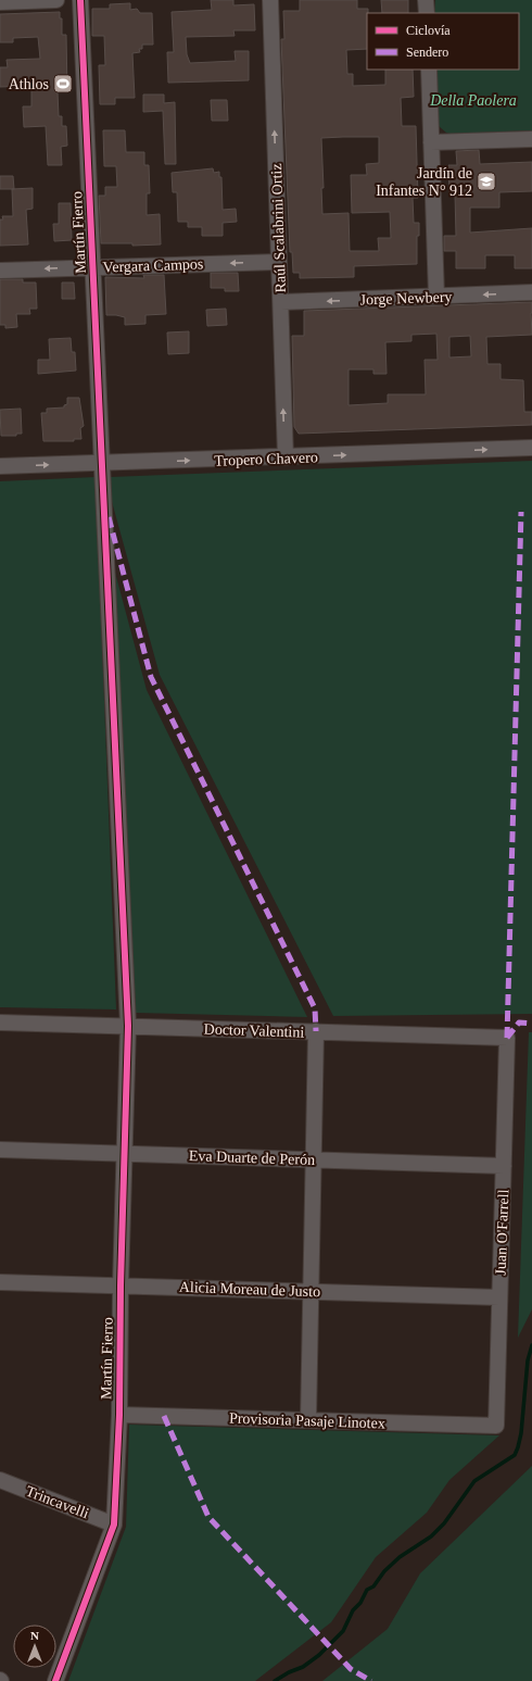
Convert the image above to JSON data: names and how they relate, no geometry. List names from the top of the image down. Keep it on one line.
{"streets":{"street":["Raúl Scalabrini Ortiz","Martín Fierro","Vergara Campos","Jorge Newbery","Tropero Chavero","Doctor Valentini","Eva Duarte de Perón","Juan O'Farrell","Alicia Moreau de Justo","Provisoria Pasaje Linotex","Trincavelli"]},"crossings":[["Raúl Scalabrini Ortiz","Vergara Campos"],["Raúl Scalabrini Ortiz","Jorge Newbery"],["Raúl Scalabrini Ortiz","Tropero Chavero"],["Martín Fierro","Vergara Campos"],["Martín Fierro","Tropero Chavero"],["Martín Fierro","Doctor Valentini"],["Martín Fierro","Eva Duarte de Perón"],["Martín Fierro","Alicia Moreau de Justo"],["Martín Fierro","Provisoria Pasaje Linotex"],["Martín Fierro","Trincavelli"],["Doctor Valentini","Juan O'Farrell"],["Eva Duarte de Perón","Juan O'Farrell"],["Juan O'Farrell","Alicia Moreau de Justo"],["Juan O'Farrell","Provisoria Pasaje Linotex"]],"one_way":["Raúl Scalabrini Ortiz","Vergara Campos","Jorge Newbery","Tropero Chavero"],"parks":["Della Paolera"],"places":{"sports":["Athlos"],"school or university":["Jardín de Infantes N° 912"]},"legend":["Ciclovía","Sendero"],"north":"top"}
